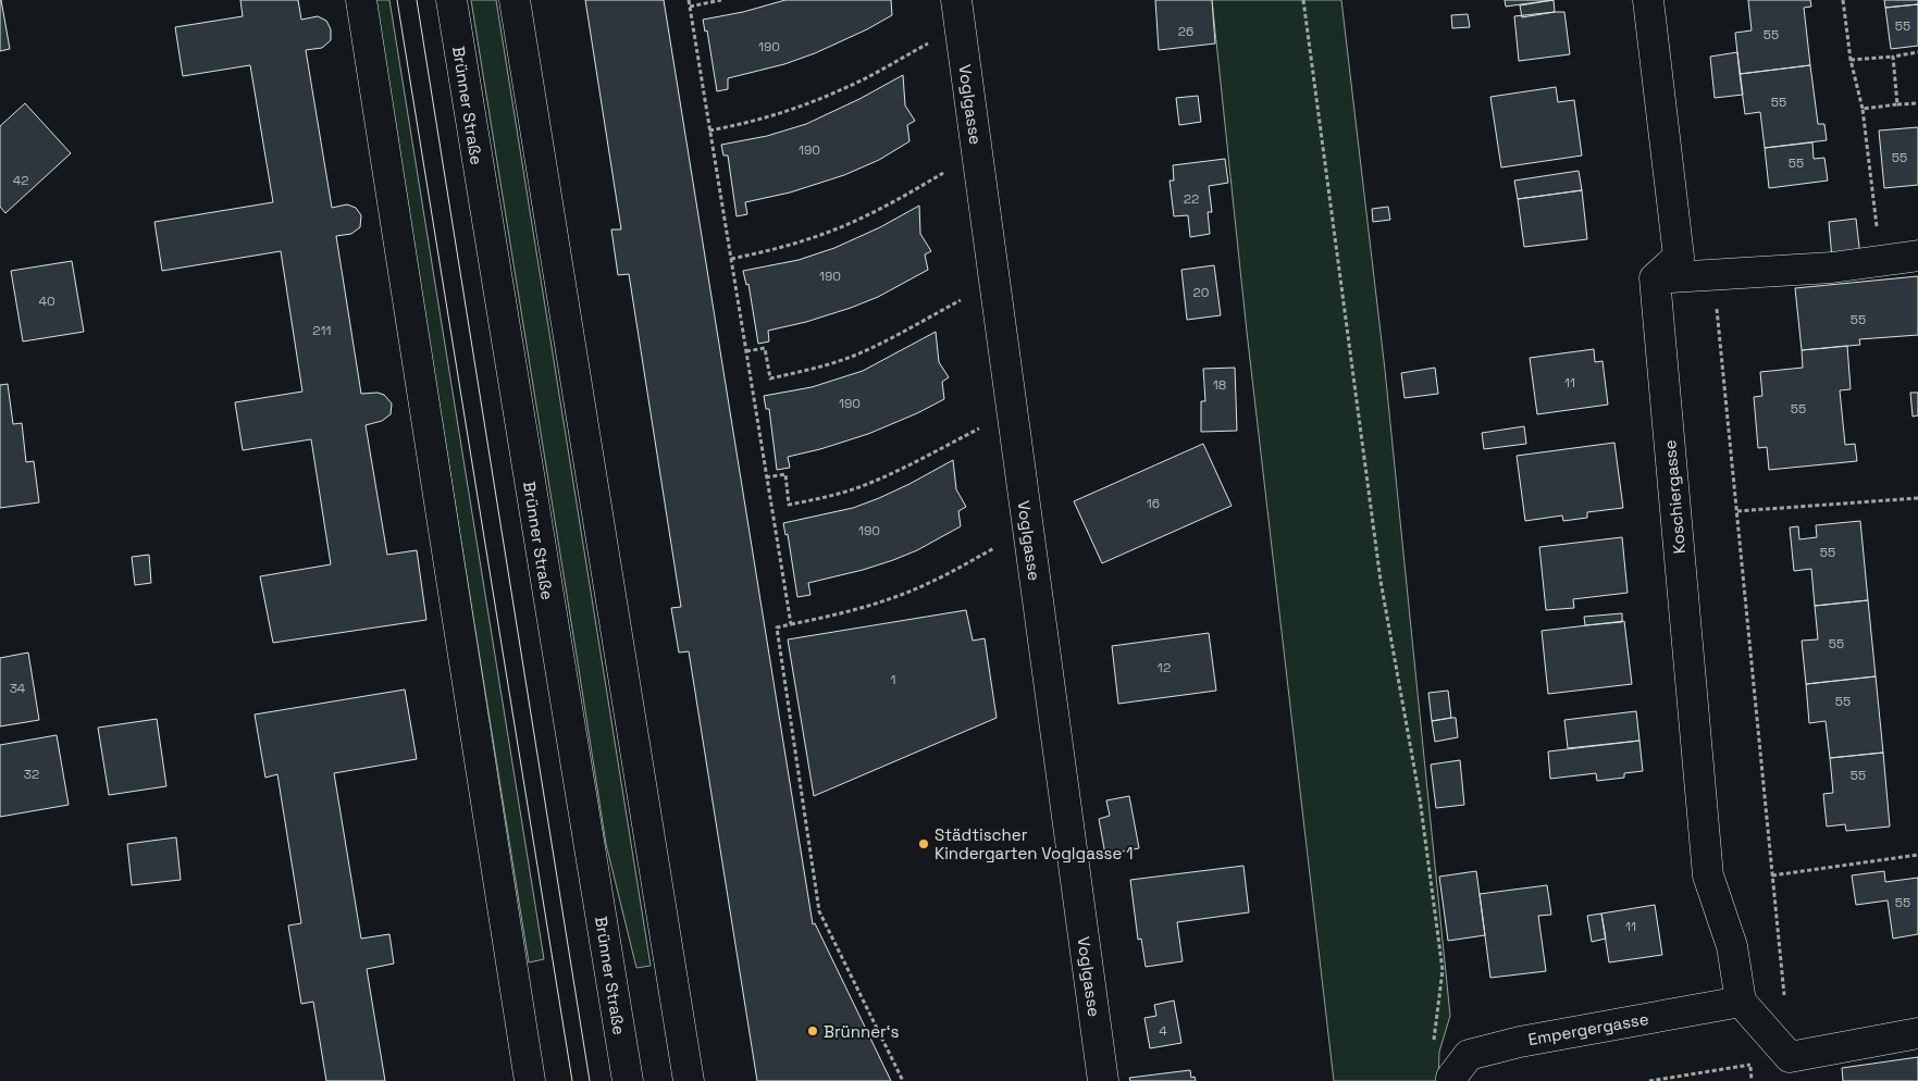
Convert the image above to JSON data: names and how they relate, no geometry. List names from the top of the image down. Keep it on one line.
{"streets":{"street":["Voglgasse","Brünner Straße","Koschiergasse","Empergergasse"]},"crossings":[["Koschiergasse","Empergergasse"]],"places":["Städtischer Kindergarten Voglgasse 1","Brünner‘s"],"house_numbers":["55","26","55","190","55","190","55","55","42","22","190","20","40","55","211","11","18","190","55","16","190","55","55","12","1","34","55","32","55","55","11","4"]}
